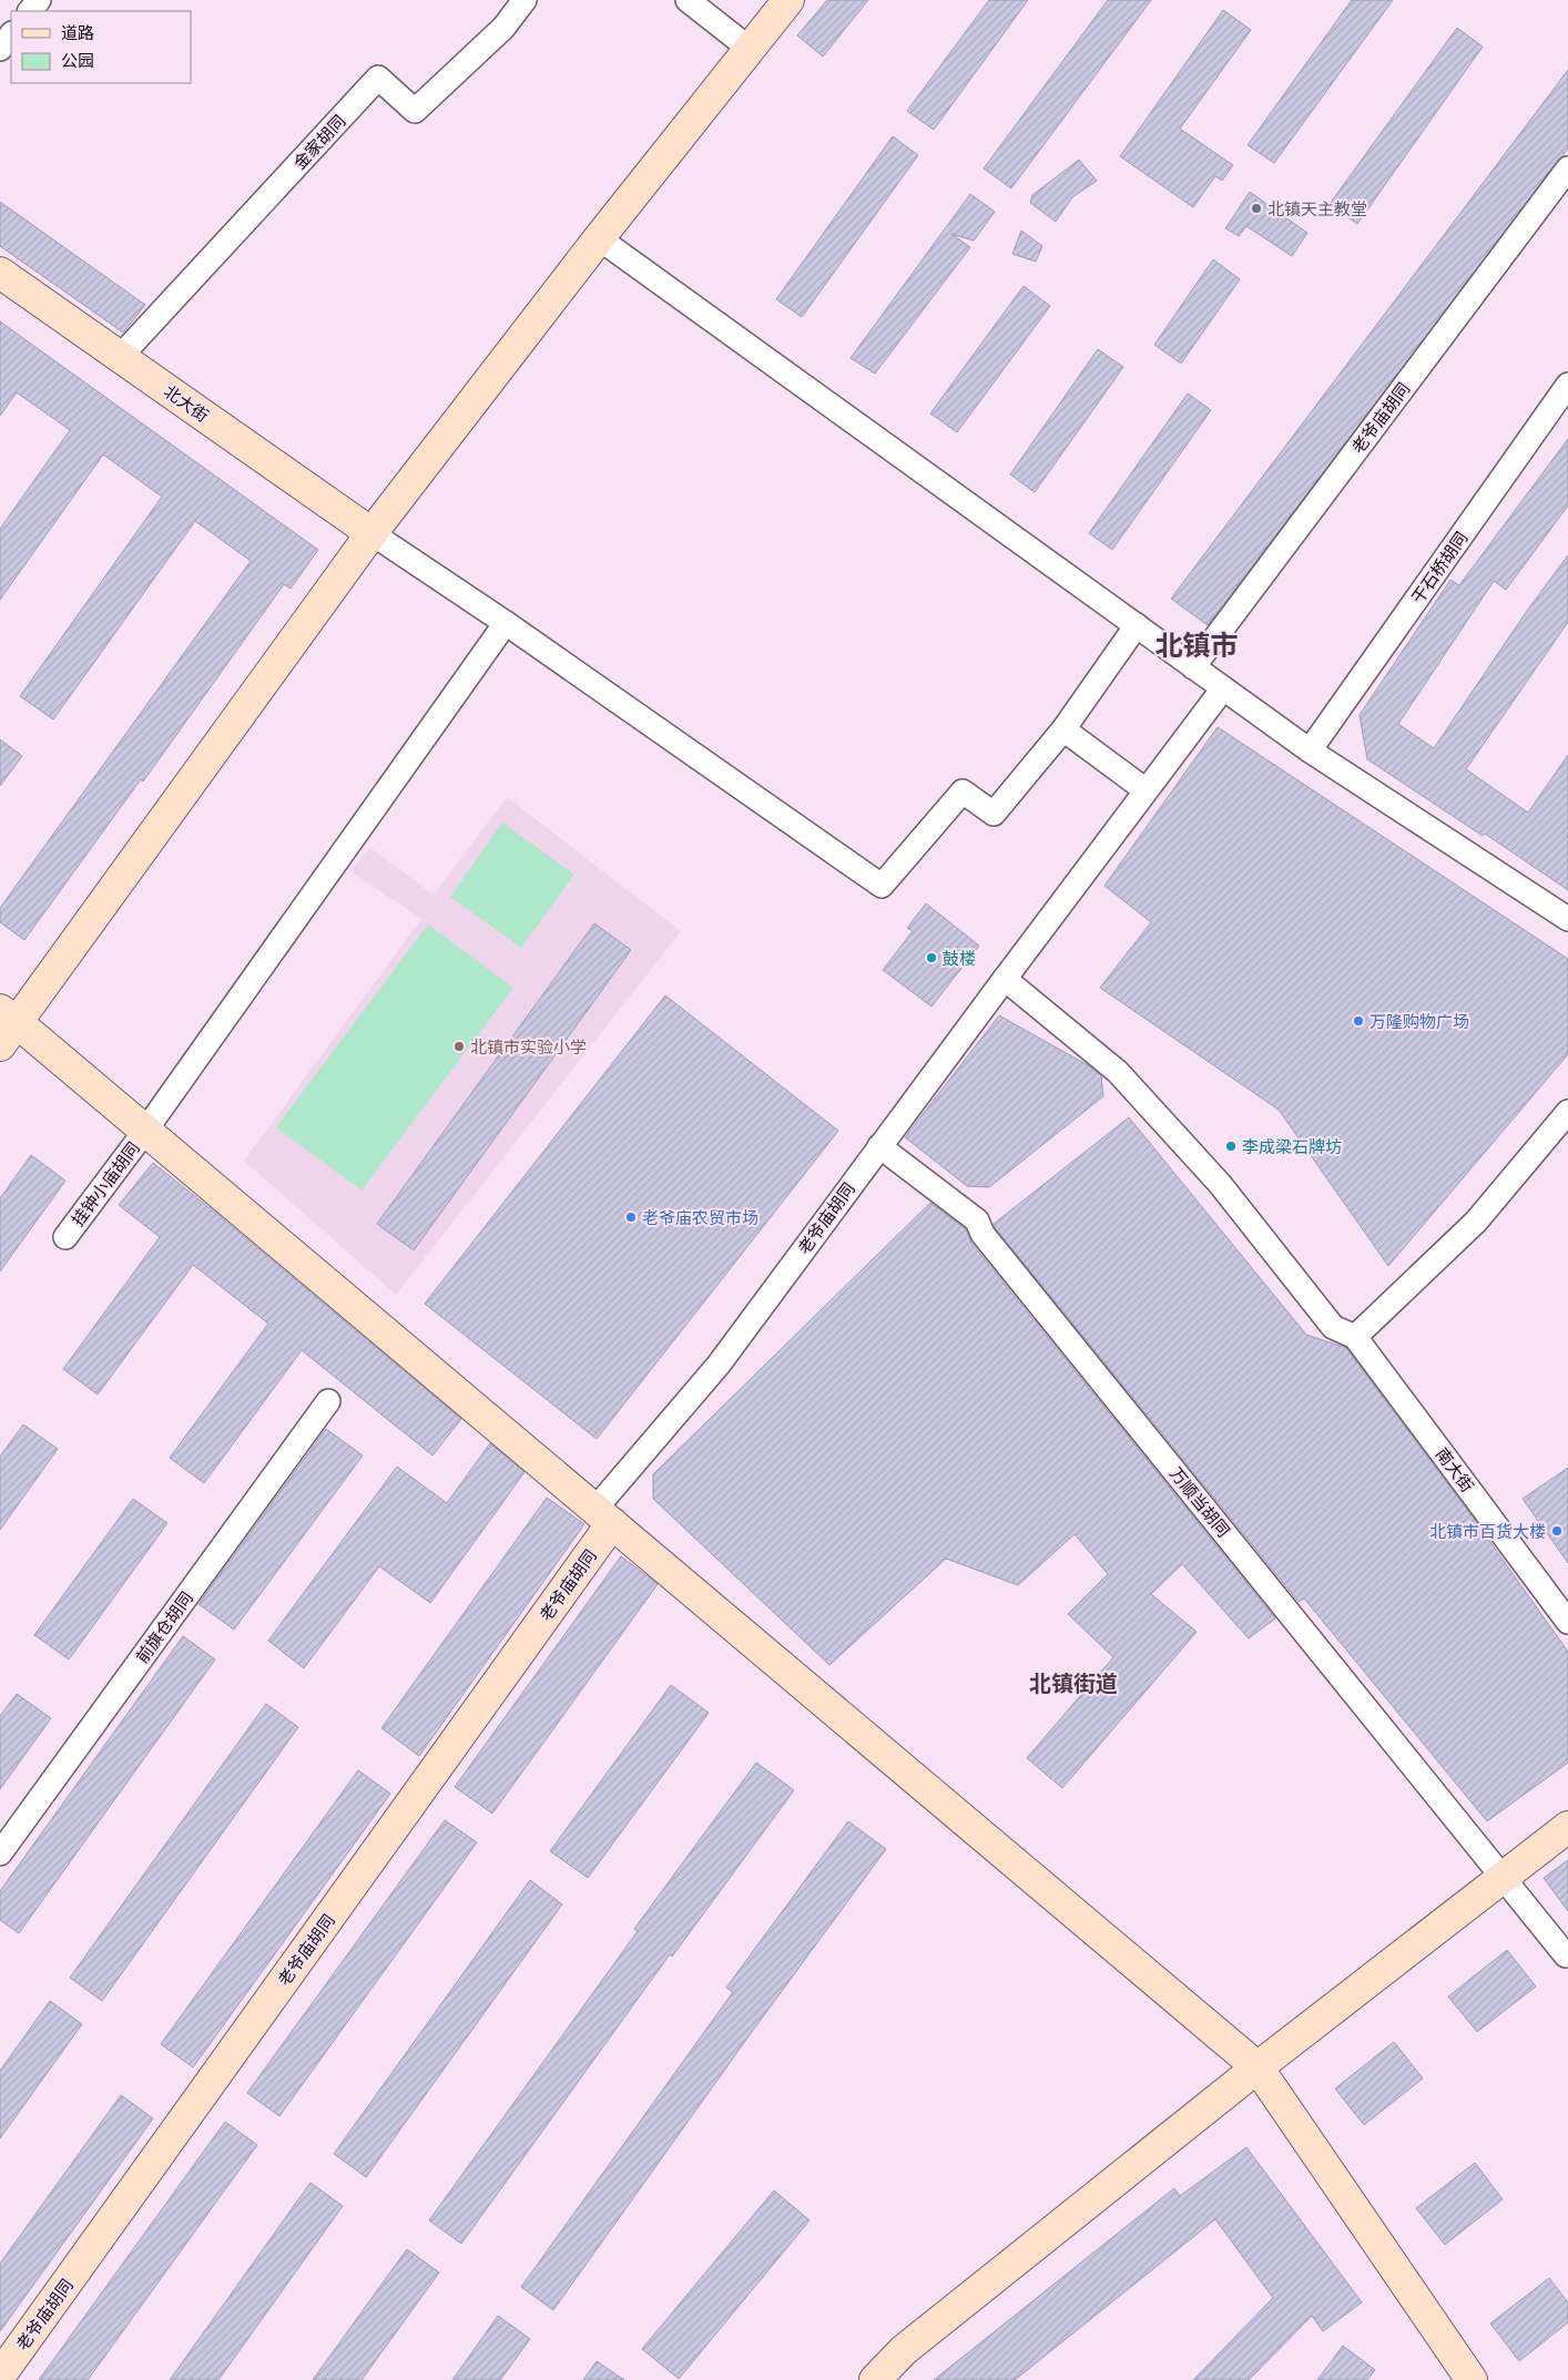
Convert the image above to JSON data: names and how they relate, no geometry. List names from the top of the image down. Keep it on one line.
{"streets":{"street":["金家胡同","北大街","老爷庙胡同","干石桥胡同","挂钟小庙胡同","南大街","万顺当胡同","前旗仓胡同"]},"crossings":[["金家胡同","北大街"],["老爷庙胡同","南大街"],["老爷庙胡同","万顺当胡同"]],"districts":["北镇市","北镇街道"],"places":["北镇天主教堂","鼓楼","万隆购物广场","北镇市实验小学","李成梁石牌坊","老爷庙农贸市场","北镇市百货大楼"],"legend":["道路","公园"]}
